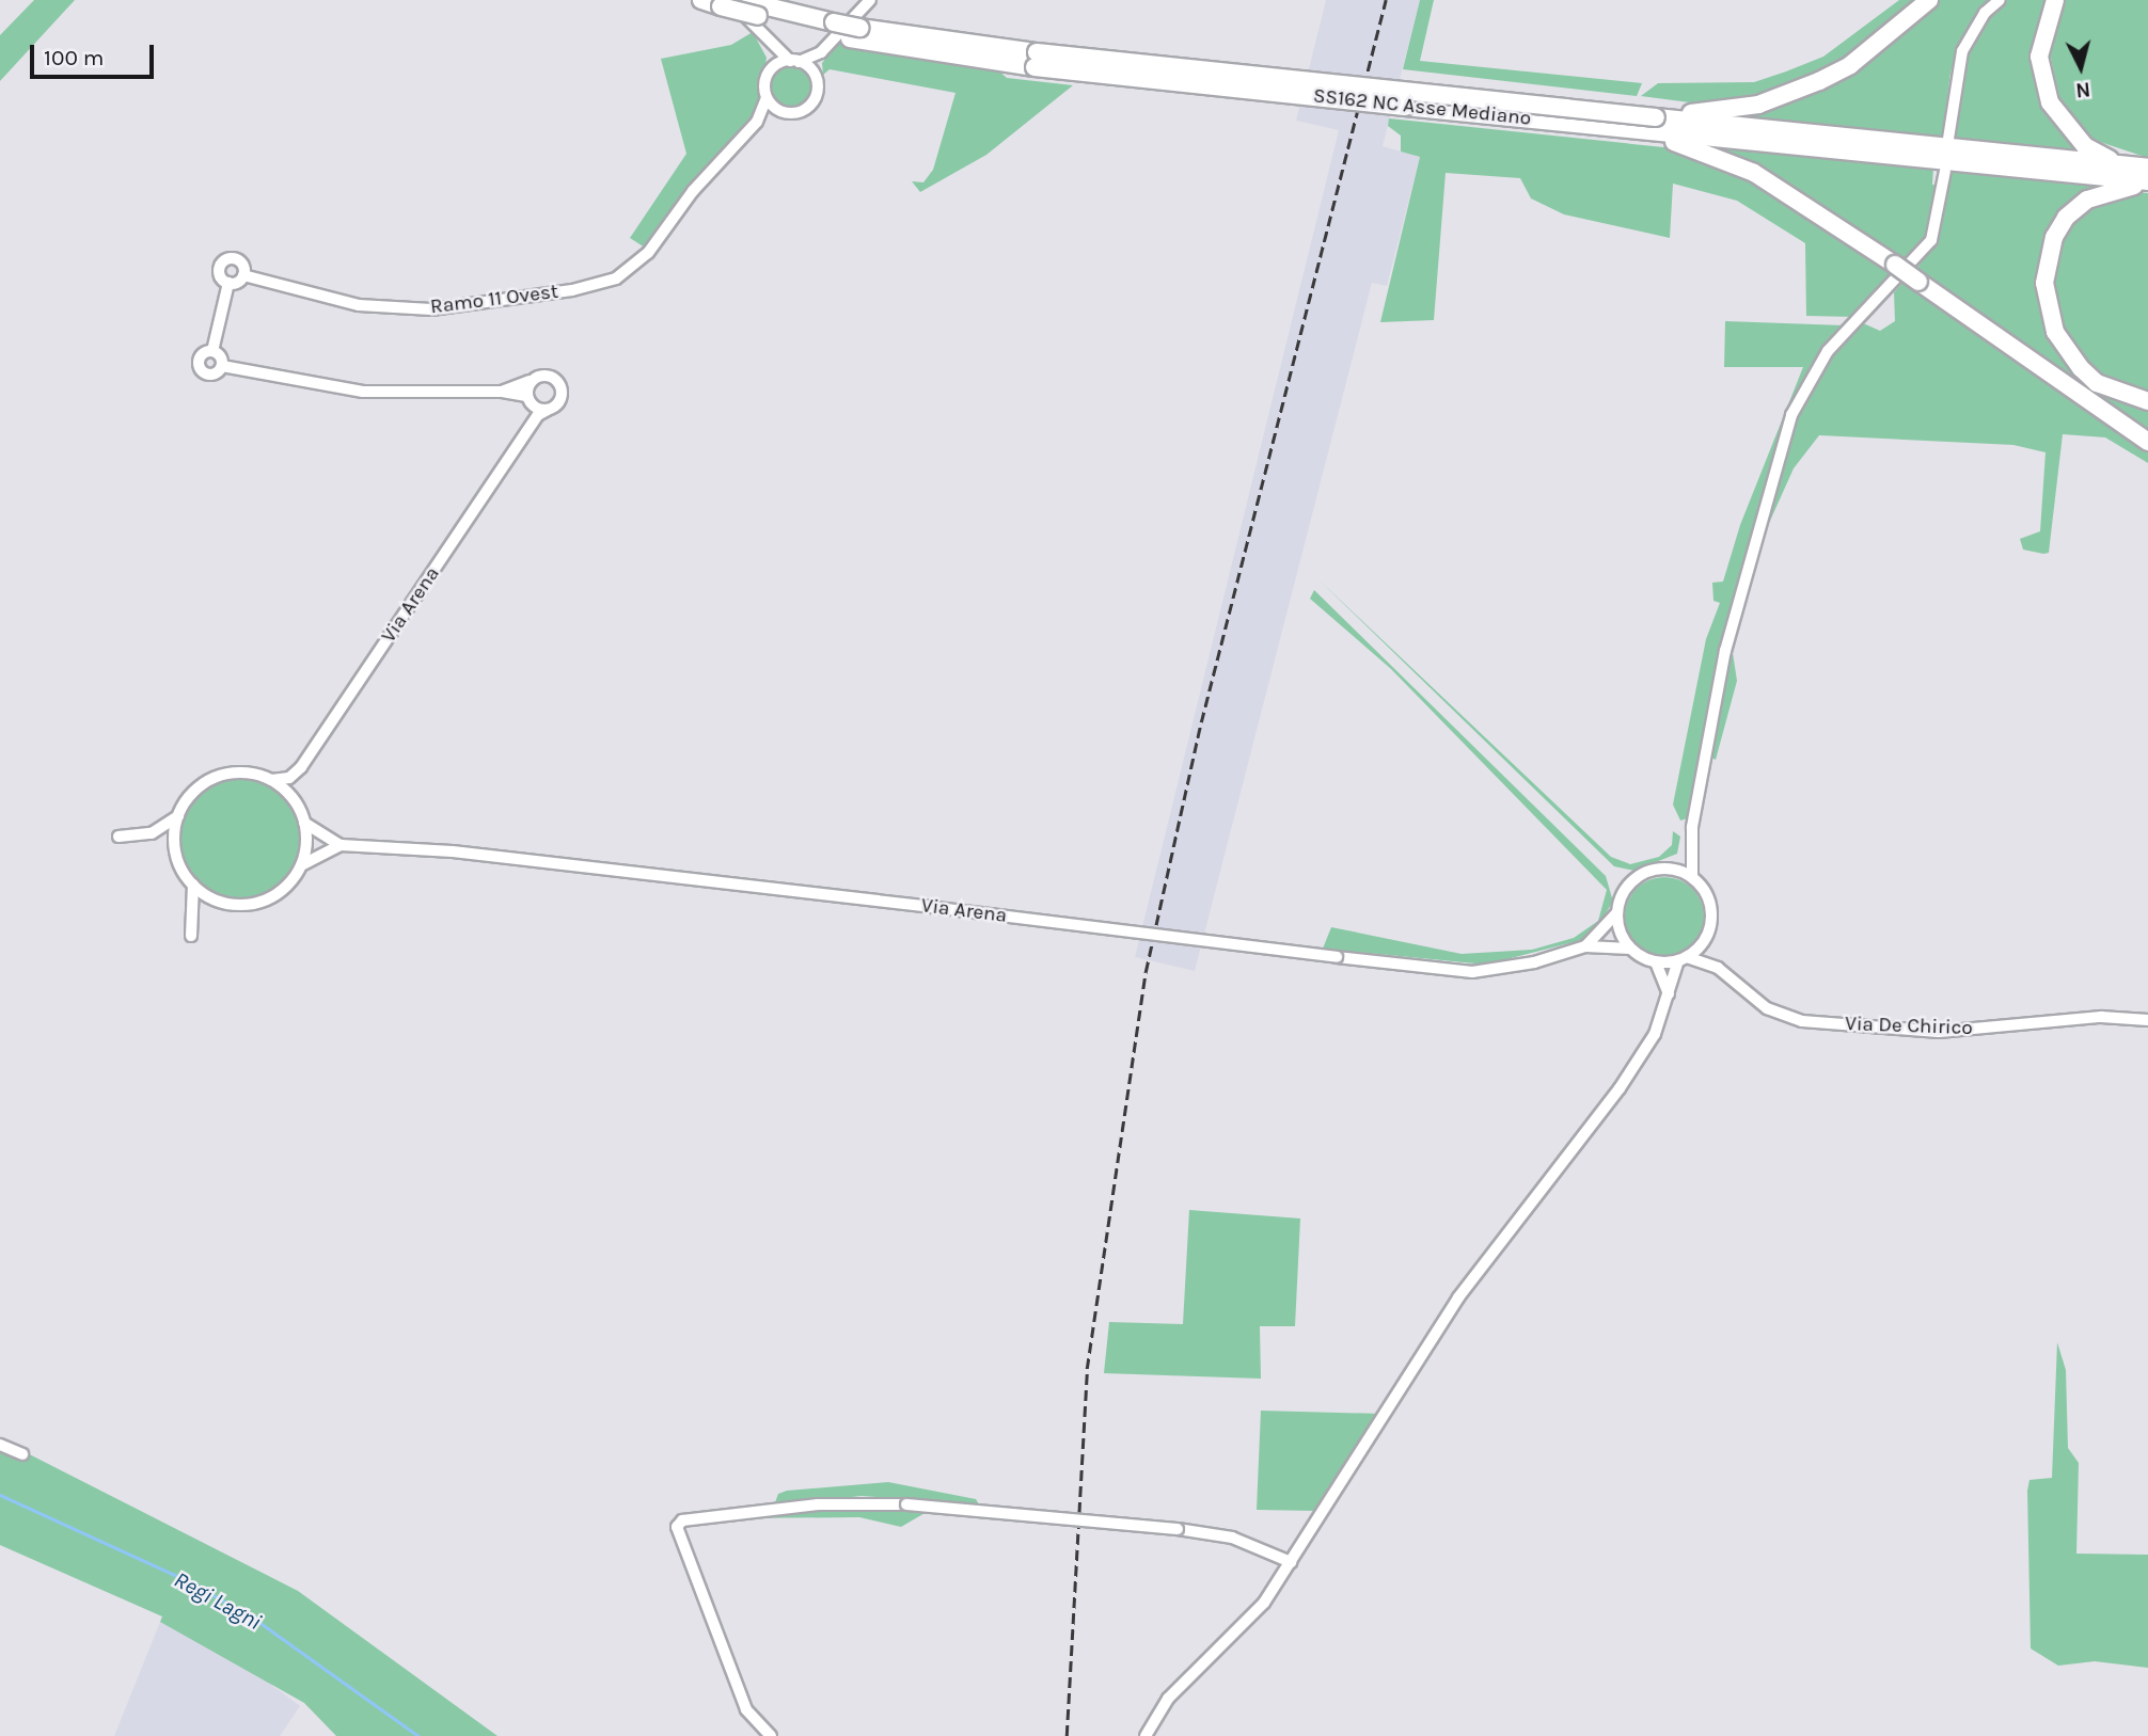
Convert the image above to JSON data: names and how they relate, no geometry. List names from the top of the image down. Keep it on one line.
{"streets":{"highway":["SS162 NC Asse Mediano"],"street":["Ramo 11 Ovest","Via Arena","Via De Chirico"]},"crossings":[["Via Arena","Via De Chirico"]],"water":["Regi Lagni"],"scale_bar":"100 m","north":"bottom"}
